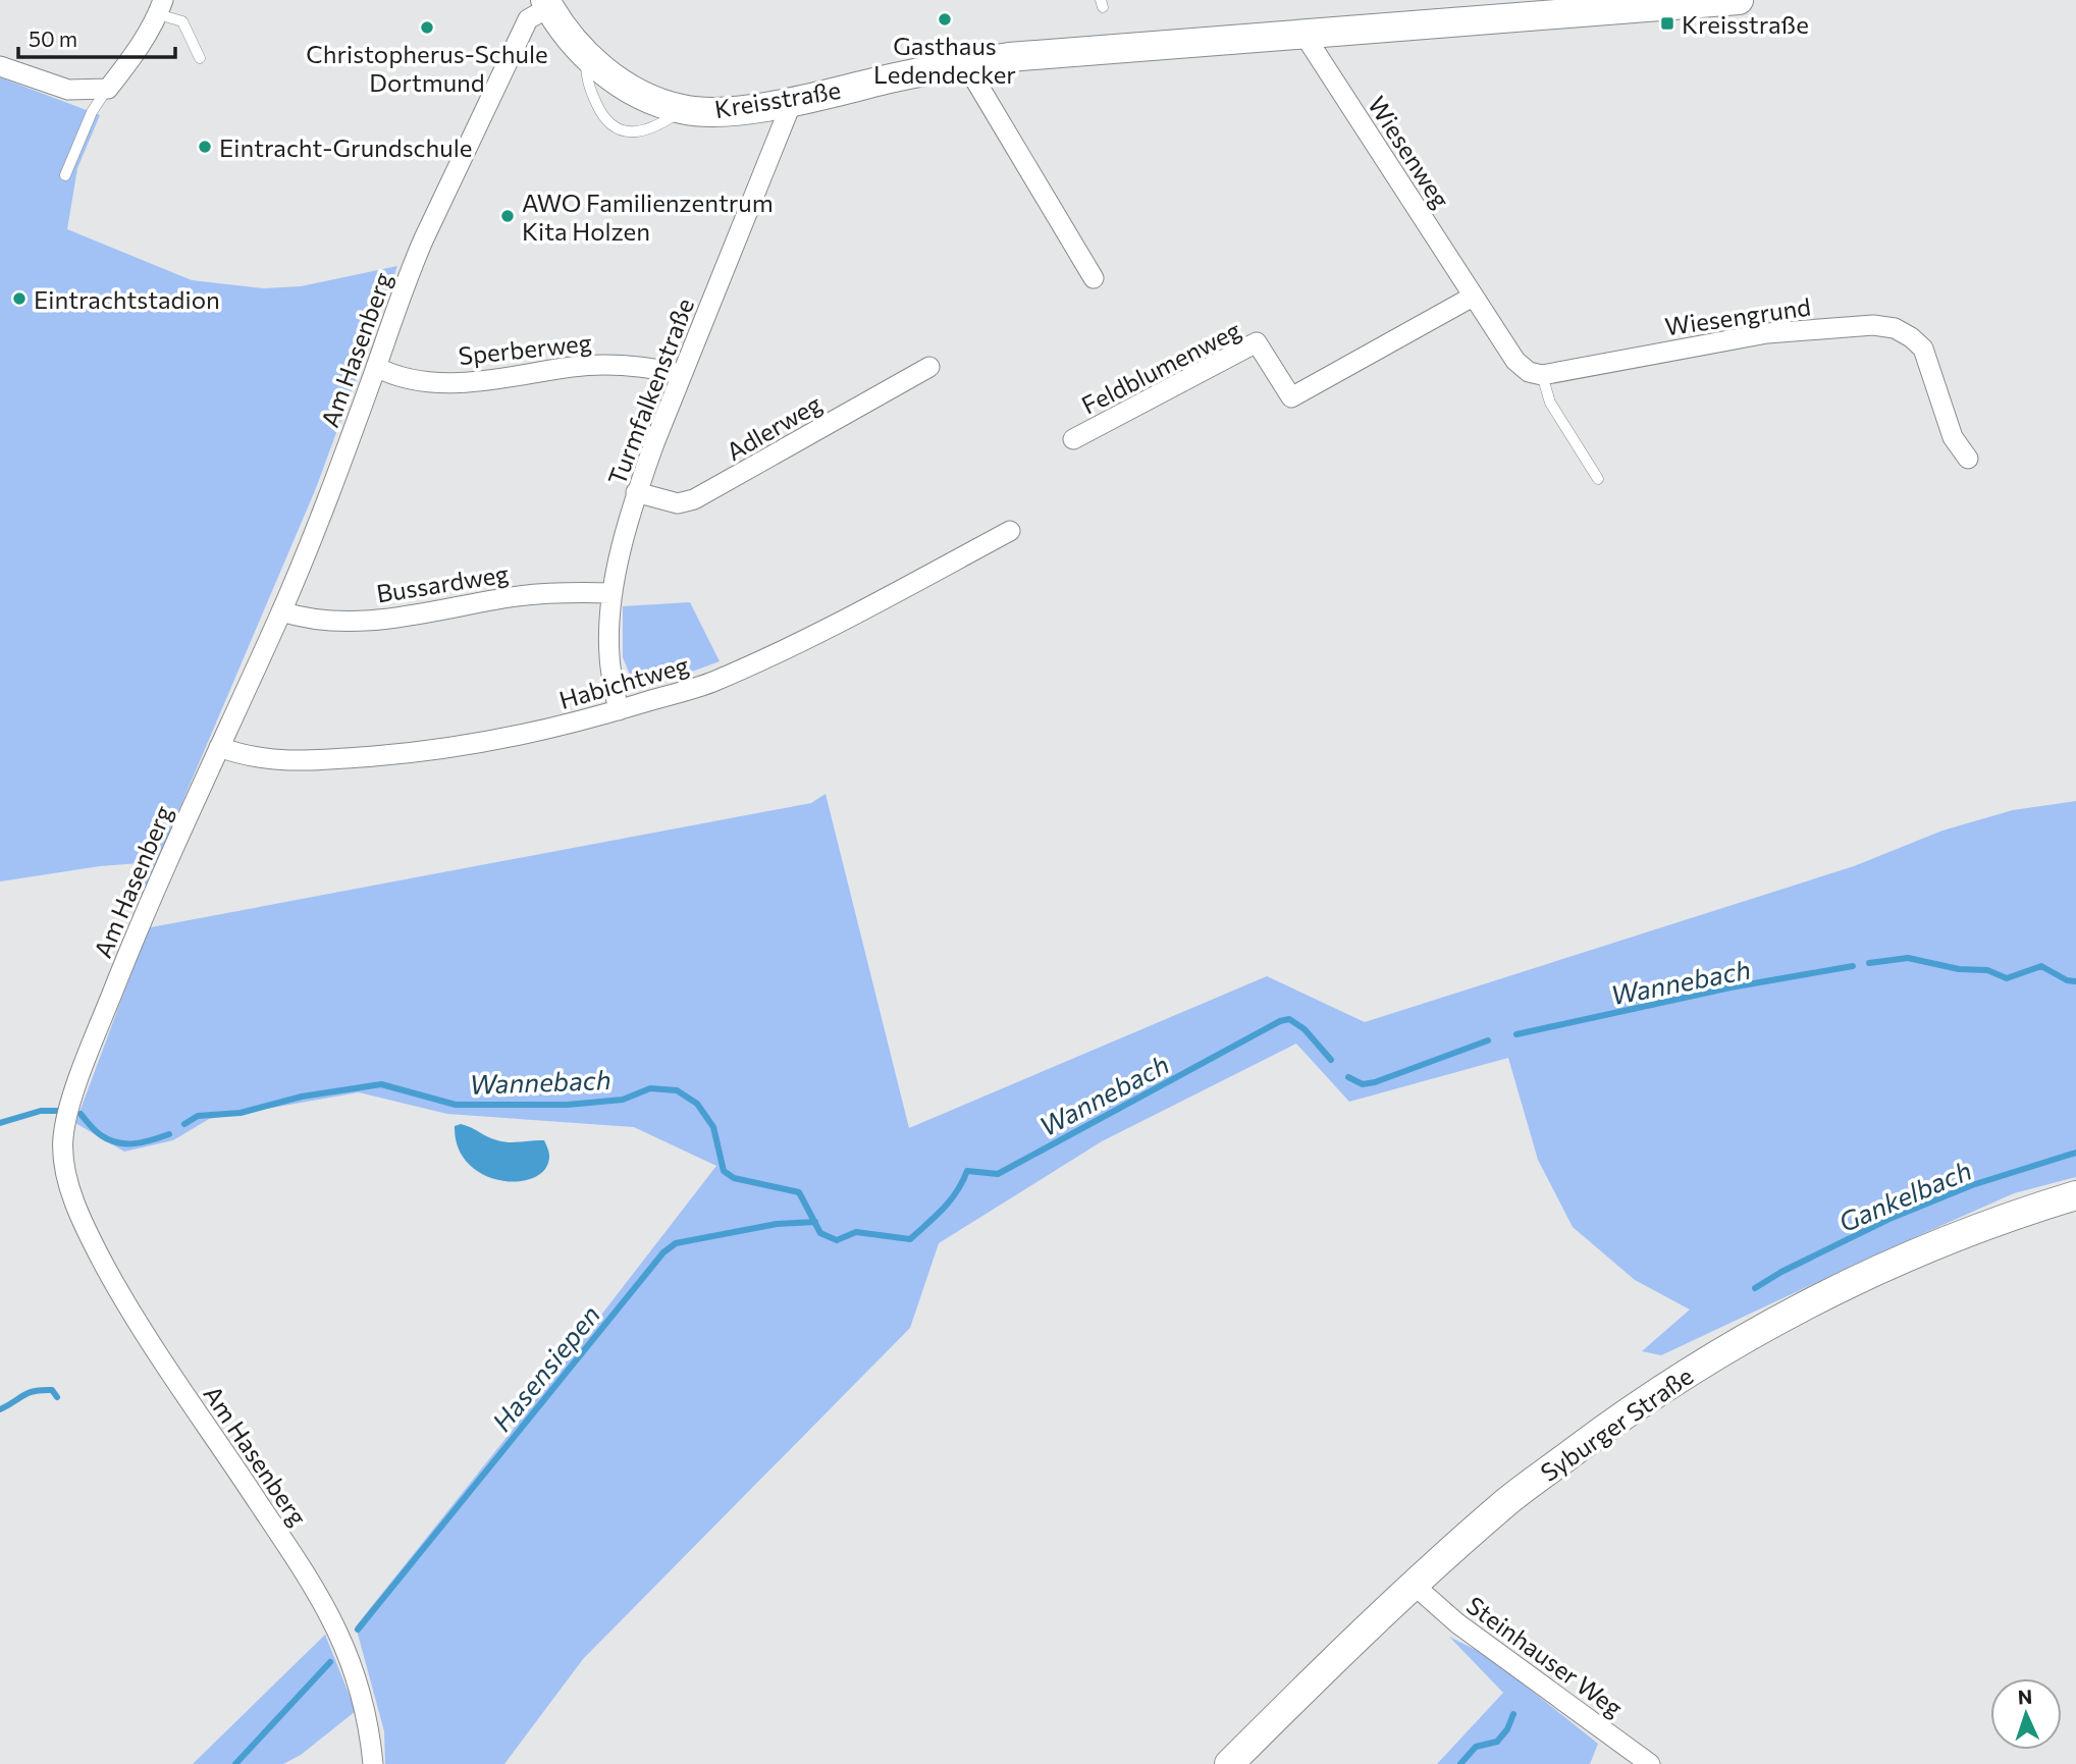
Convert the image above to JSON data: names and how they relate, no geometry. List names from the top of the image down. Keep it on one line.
{"streets":{"main road":["Kreisstraße","Syburger Straße"],"street":["Wiesenweg","Wiesengrund","Sperberweg","Am Hasenberg","Feldblumenweg","Turmfalkenstraße","Adlerweg","Bussardweg","Habichtweg","Steinhauser Weg"]},"crossings":[["Kreisstraße","Wiesenweg"],["Kreisstraße","Am Hasenberg"],["Kreisstraße","Turmfalkenstraße"],["Wiesenweg","Feldblumenweg"],["Sperberweg","Am Hasenberg"],["Sperberweg","Turmfalkenstraße"],["Am Hasenberg","Bussardweg"],["Am Hasenberg","Habichtweg"],["Turmfalkenstraße","Adlerweg"],["Turmfalkenstraße","Bussardweg"],["Turmfalkenstraße","Habichtweg"],["Syburger Straße","Steinhauser Weg"]],"water":["Wannebach","Gankelbach","Hasensiepen"],"places":{"other":["Gasthaus Ledendecker","Christopherus-Schule Dortmund","Eintracht-Grundschule","AWO Familienzentrum Kita Holzen","Eintrachtstadion"],"transit":["Kreisstraße"]},"scale_bar":"50 m","north":"top"}
